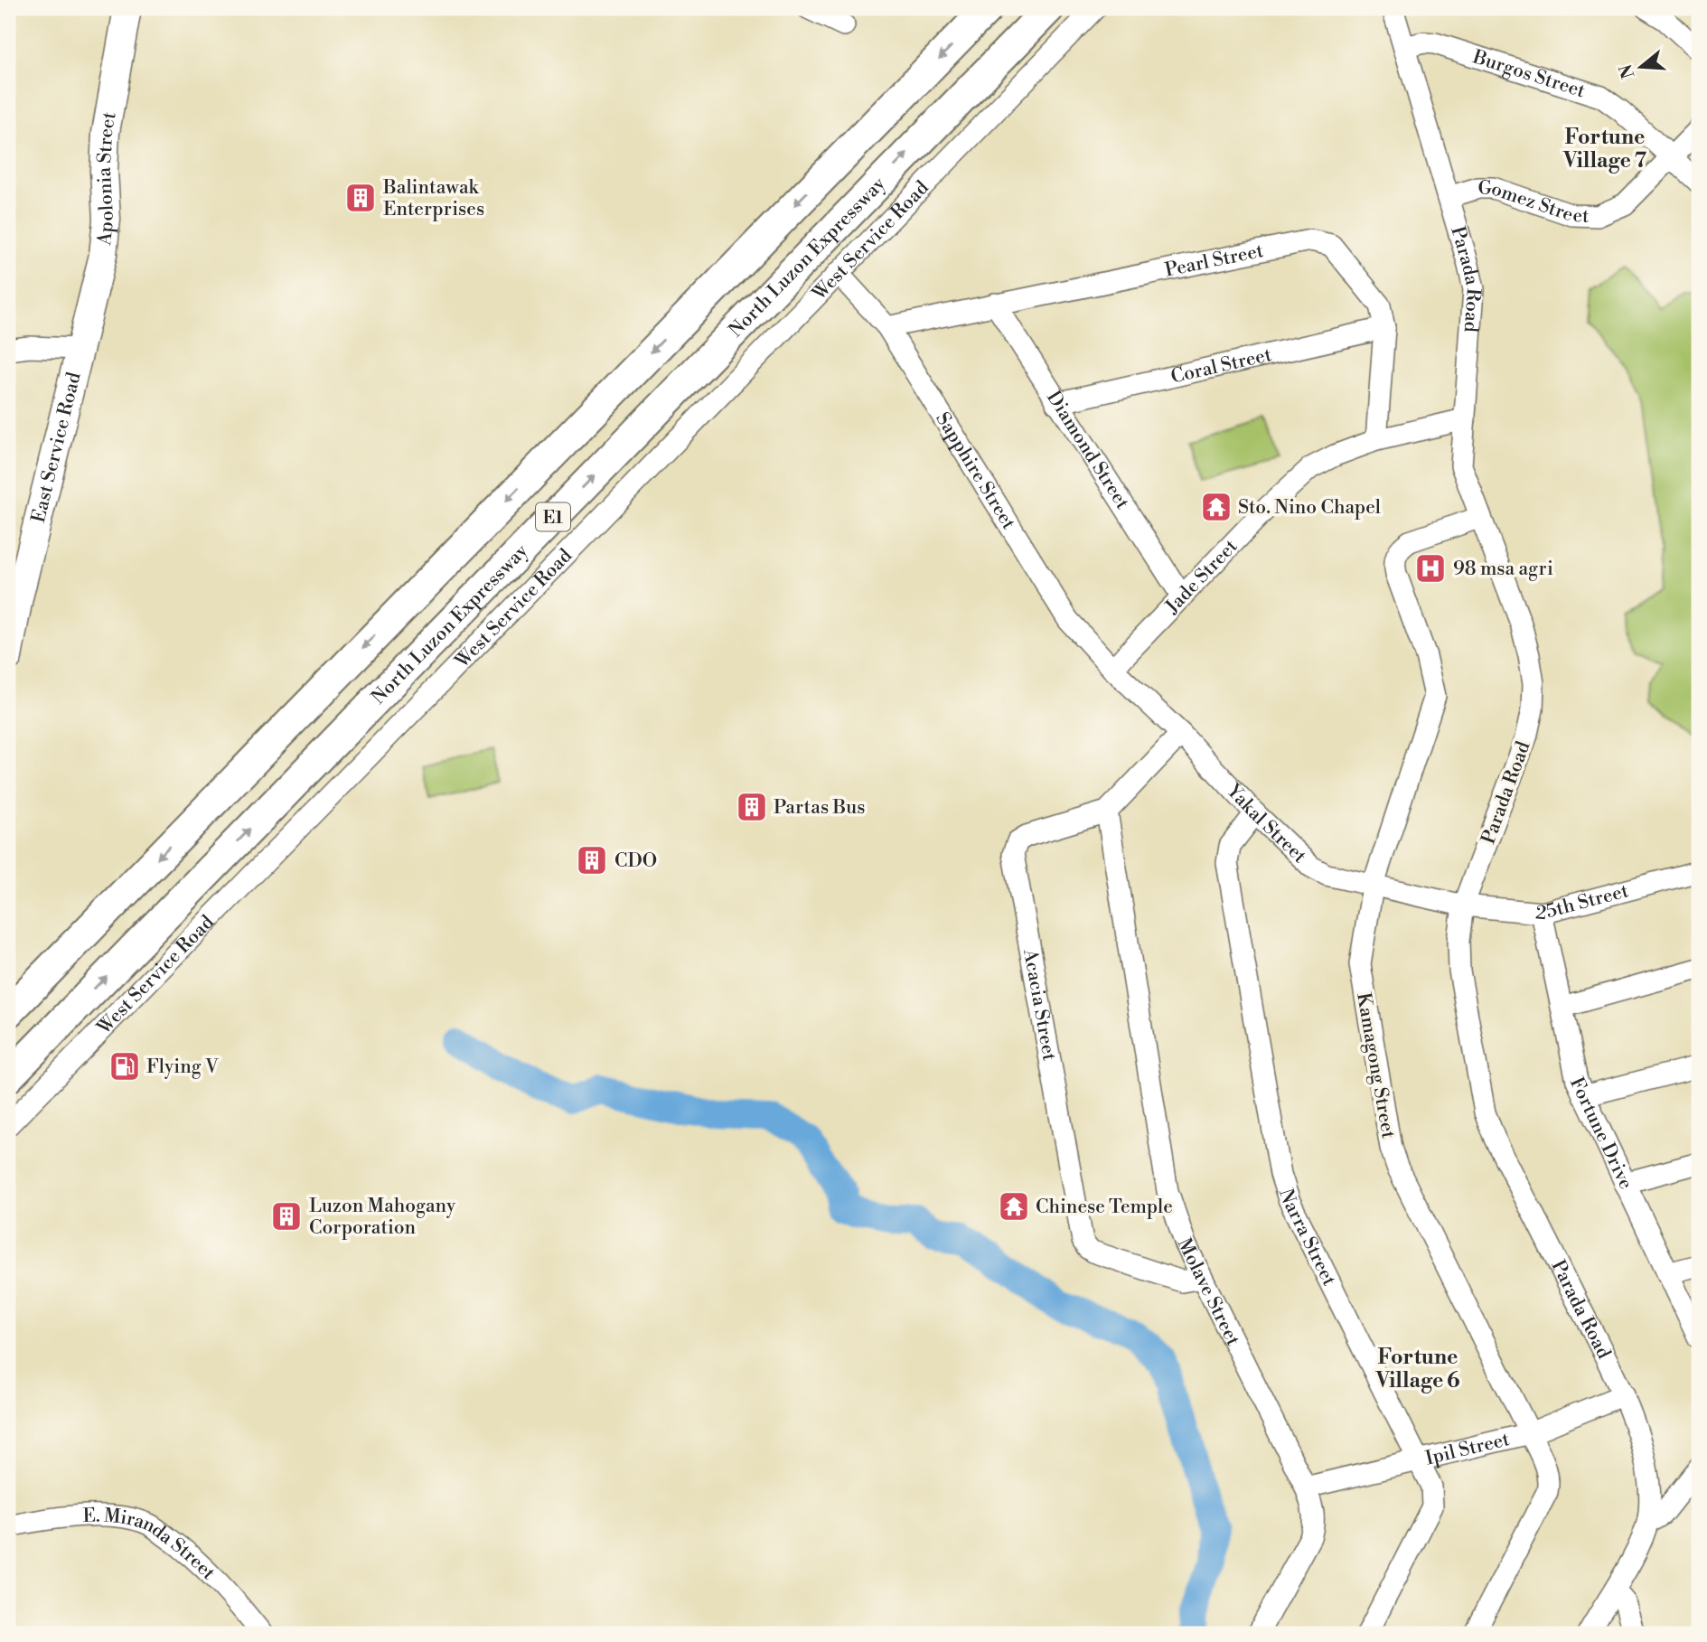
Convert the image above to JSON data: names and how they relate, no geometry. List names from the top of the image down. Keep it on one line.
{"streets":{"highway":["North Luzon Expressway","E1"],"main road":["Apolonia Street","East Service Road"],"street":["Burgos Street","Gomez Street","West Service Road","Pearl Street","Parada Road","Coral Street","Diamond Street","Sapphire Street","Jade Street","Yakal Street","25th Street","Acacia Street","Kamagong Street","Fortune Drive","Narra Street","Molave Street","Ipil Street","E. Miranda Street"]},"crossings":[["Burgos Street","Gomez Street"],["Burgos Street","Parada Road"],["Apolonia Street","East Service Road"],["Gomez Street","Parada Road"],["West Service Road","Sapphire Street"],["Pearl Street","Coral Street"],["Pearl Street","Diamond Street"],["Pearl Street","Sapphire Street"],["Pearl Street","Jade Street"],["Parada Road","Jade Street"],["Parada Road","Yakal Street"],["Parada Road","25th Street"],["Parada Road","Kamagong Street"],["Parada Road","Ipil Street"],["Coral Street","Diamond Street"],["Diamond Street","Jade Street"],["Sapphire Street","Jade Street"],["Sapphire Street","Yakal Street"],["Jade Street","Yakal Street"],["Yakal Street","25th Street"],["Yakal Street","Kamagong Street"],["Yakal Street","Narra Street"],["25th Street","Fortune Drive"],["Acacia Street","Molave Street"],["Kamagong Street","Ipil Street"],["Narra Street","Ipil Street"],["Molave Street","Ipil Street"]],"districts":["Fortune Village 7","Fortune Village 6"],"places":{"building":["Balintawak Enterprises","Partas Bus","CDO","Luzon Mahogany Corporation"],"temple":["Sto. Nino Chapel","Chinese Temple"],"hospital":["98 msa agri"],"fuel station":["Flying V"]},"north":"left"}
